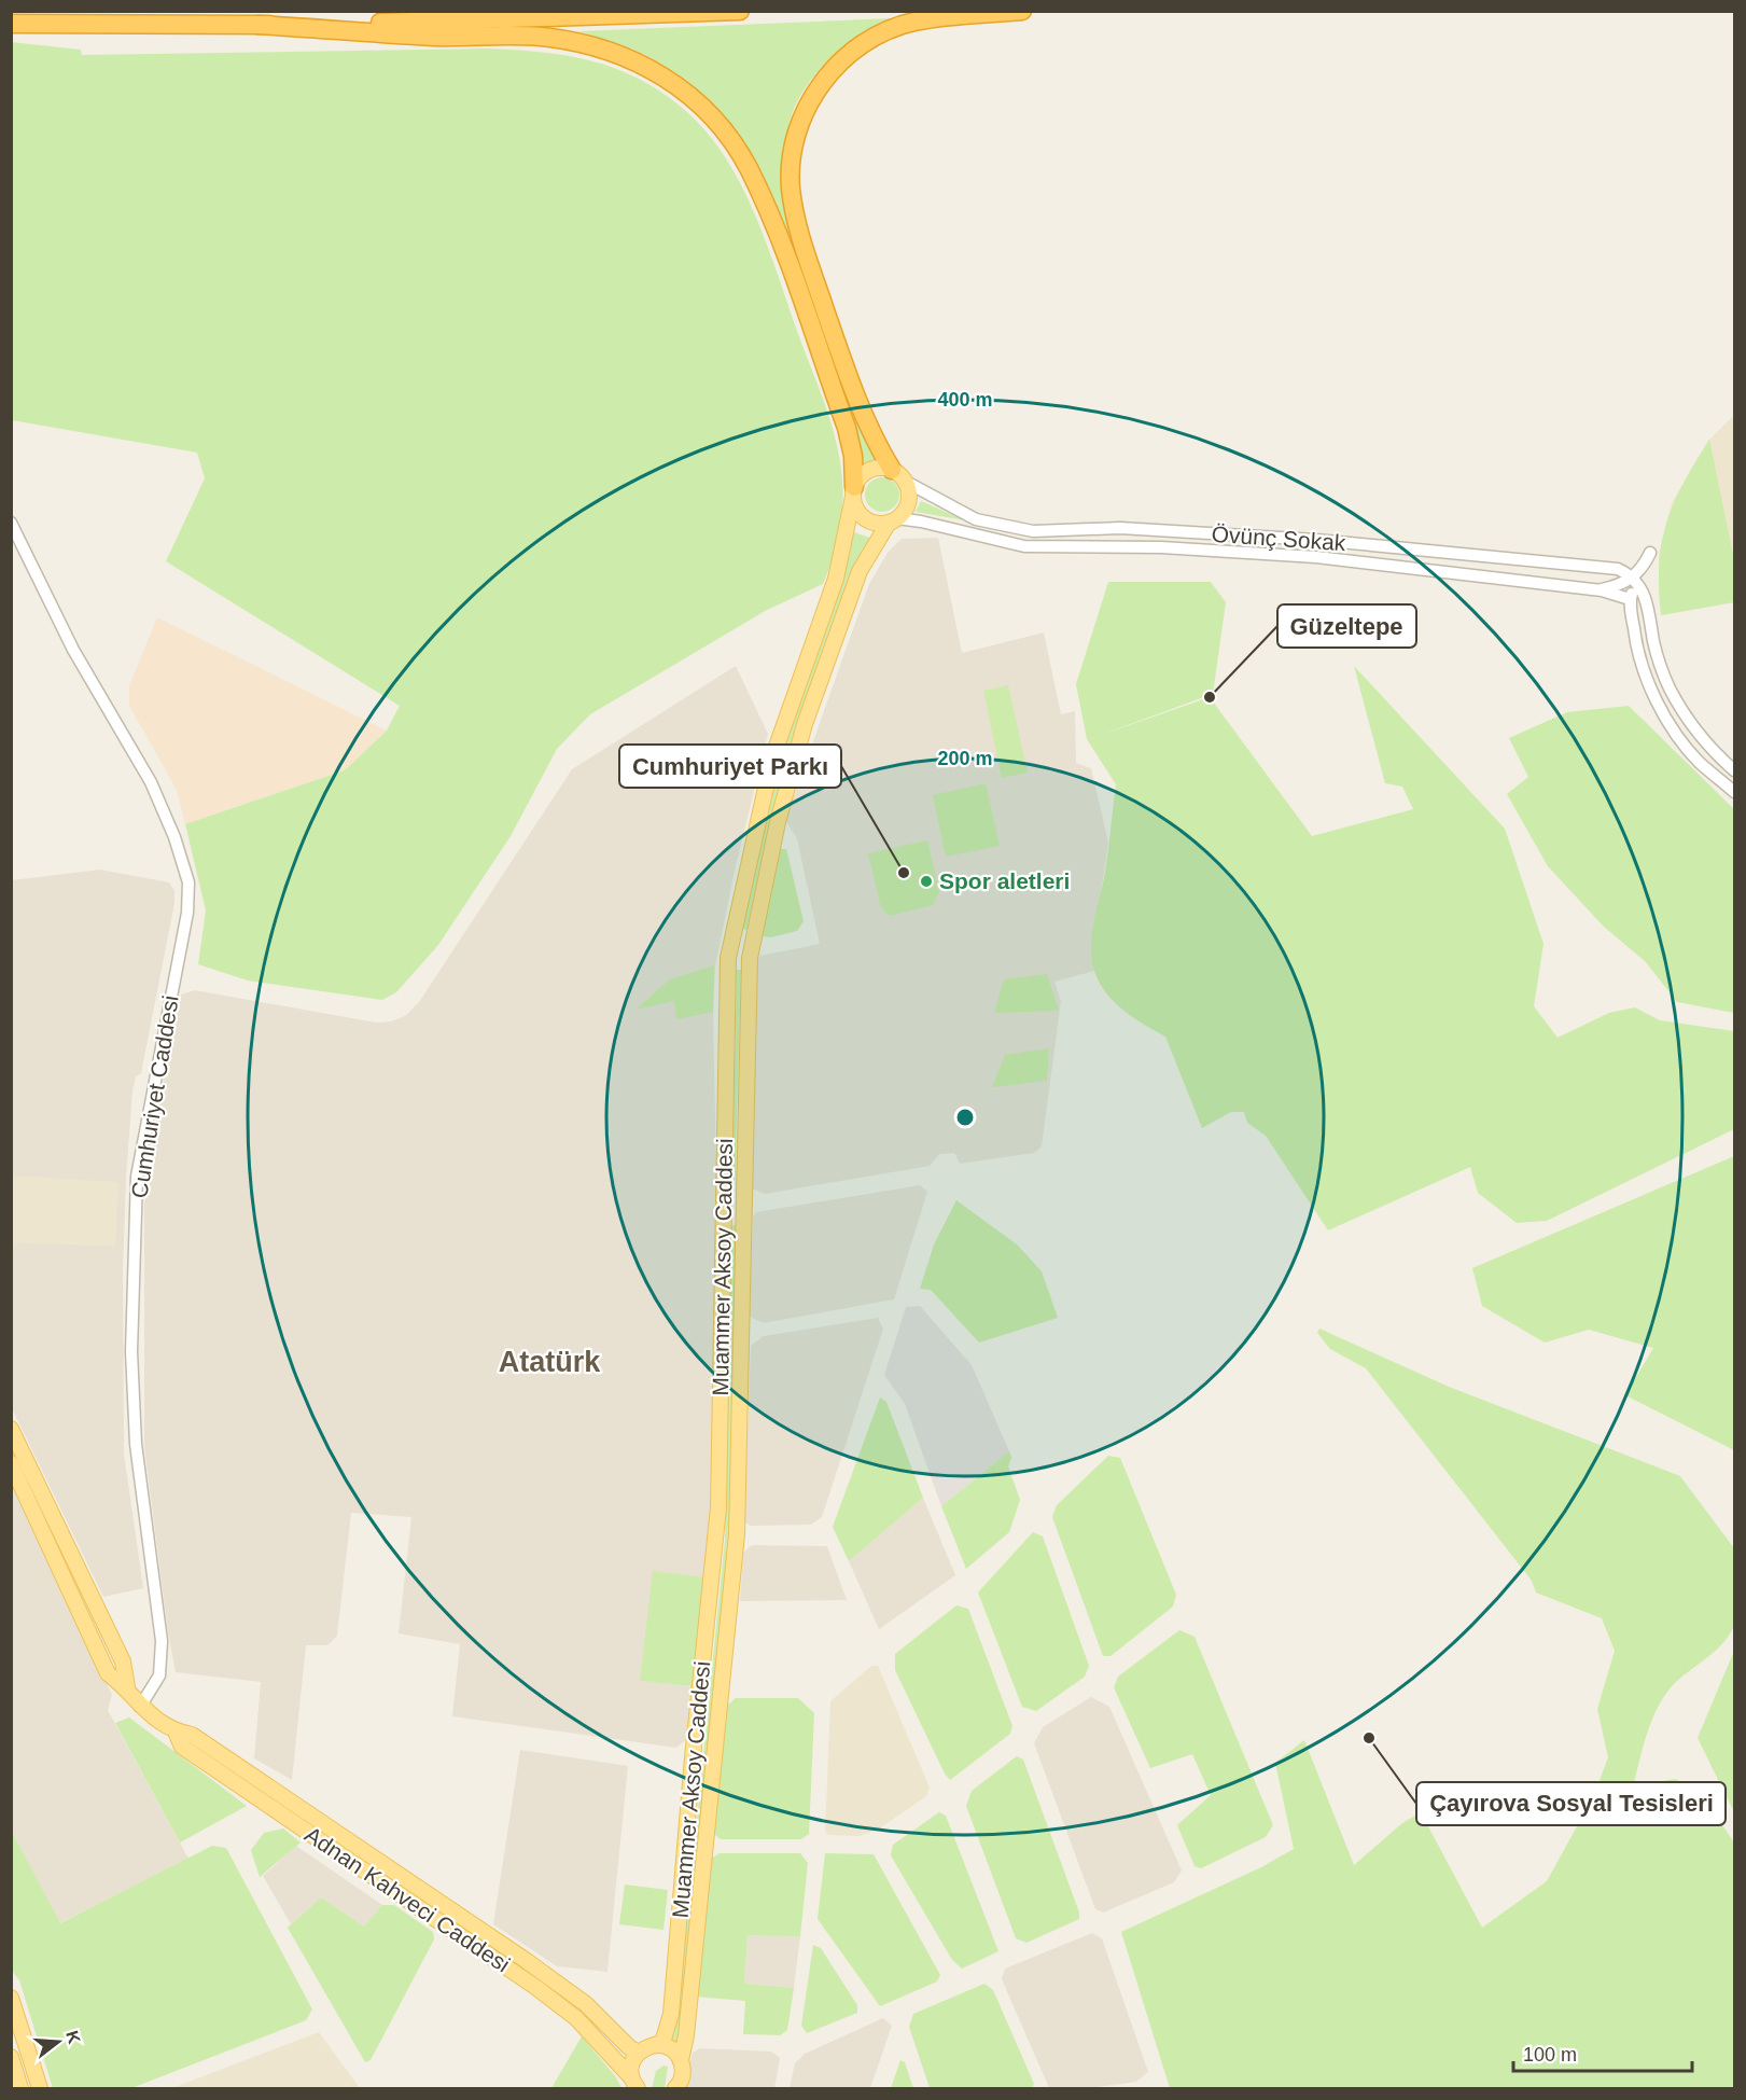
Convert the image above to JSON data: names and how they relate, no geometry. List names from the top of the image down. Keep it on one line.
{"streets":{"main road":["Muammer Aksoy Caddesi","Adnan Kahveci Caddesi"],"street":["Övünç Sokak","Cumhuriyet Caddesi"]},"crossings":[["Övünç Sokak","Muammer Aksoy Caddesi"],["Cumhuriyet Caddesi","Adnan Kahveci Caddesi"]],"districts":["Atatürk"],"places":["Güzeltepe","Cumhuriyet Parkı","Spor aletleri","Çayırova Sosyal Tesisleri"],"scale_bar":"100 m","north":"right","rings":["400 m","200 m"]}
